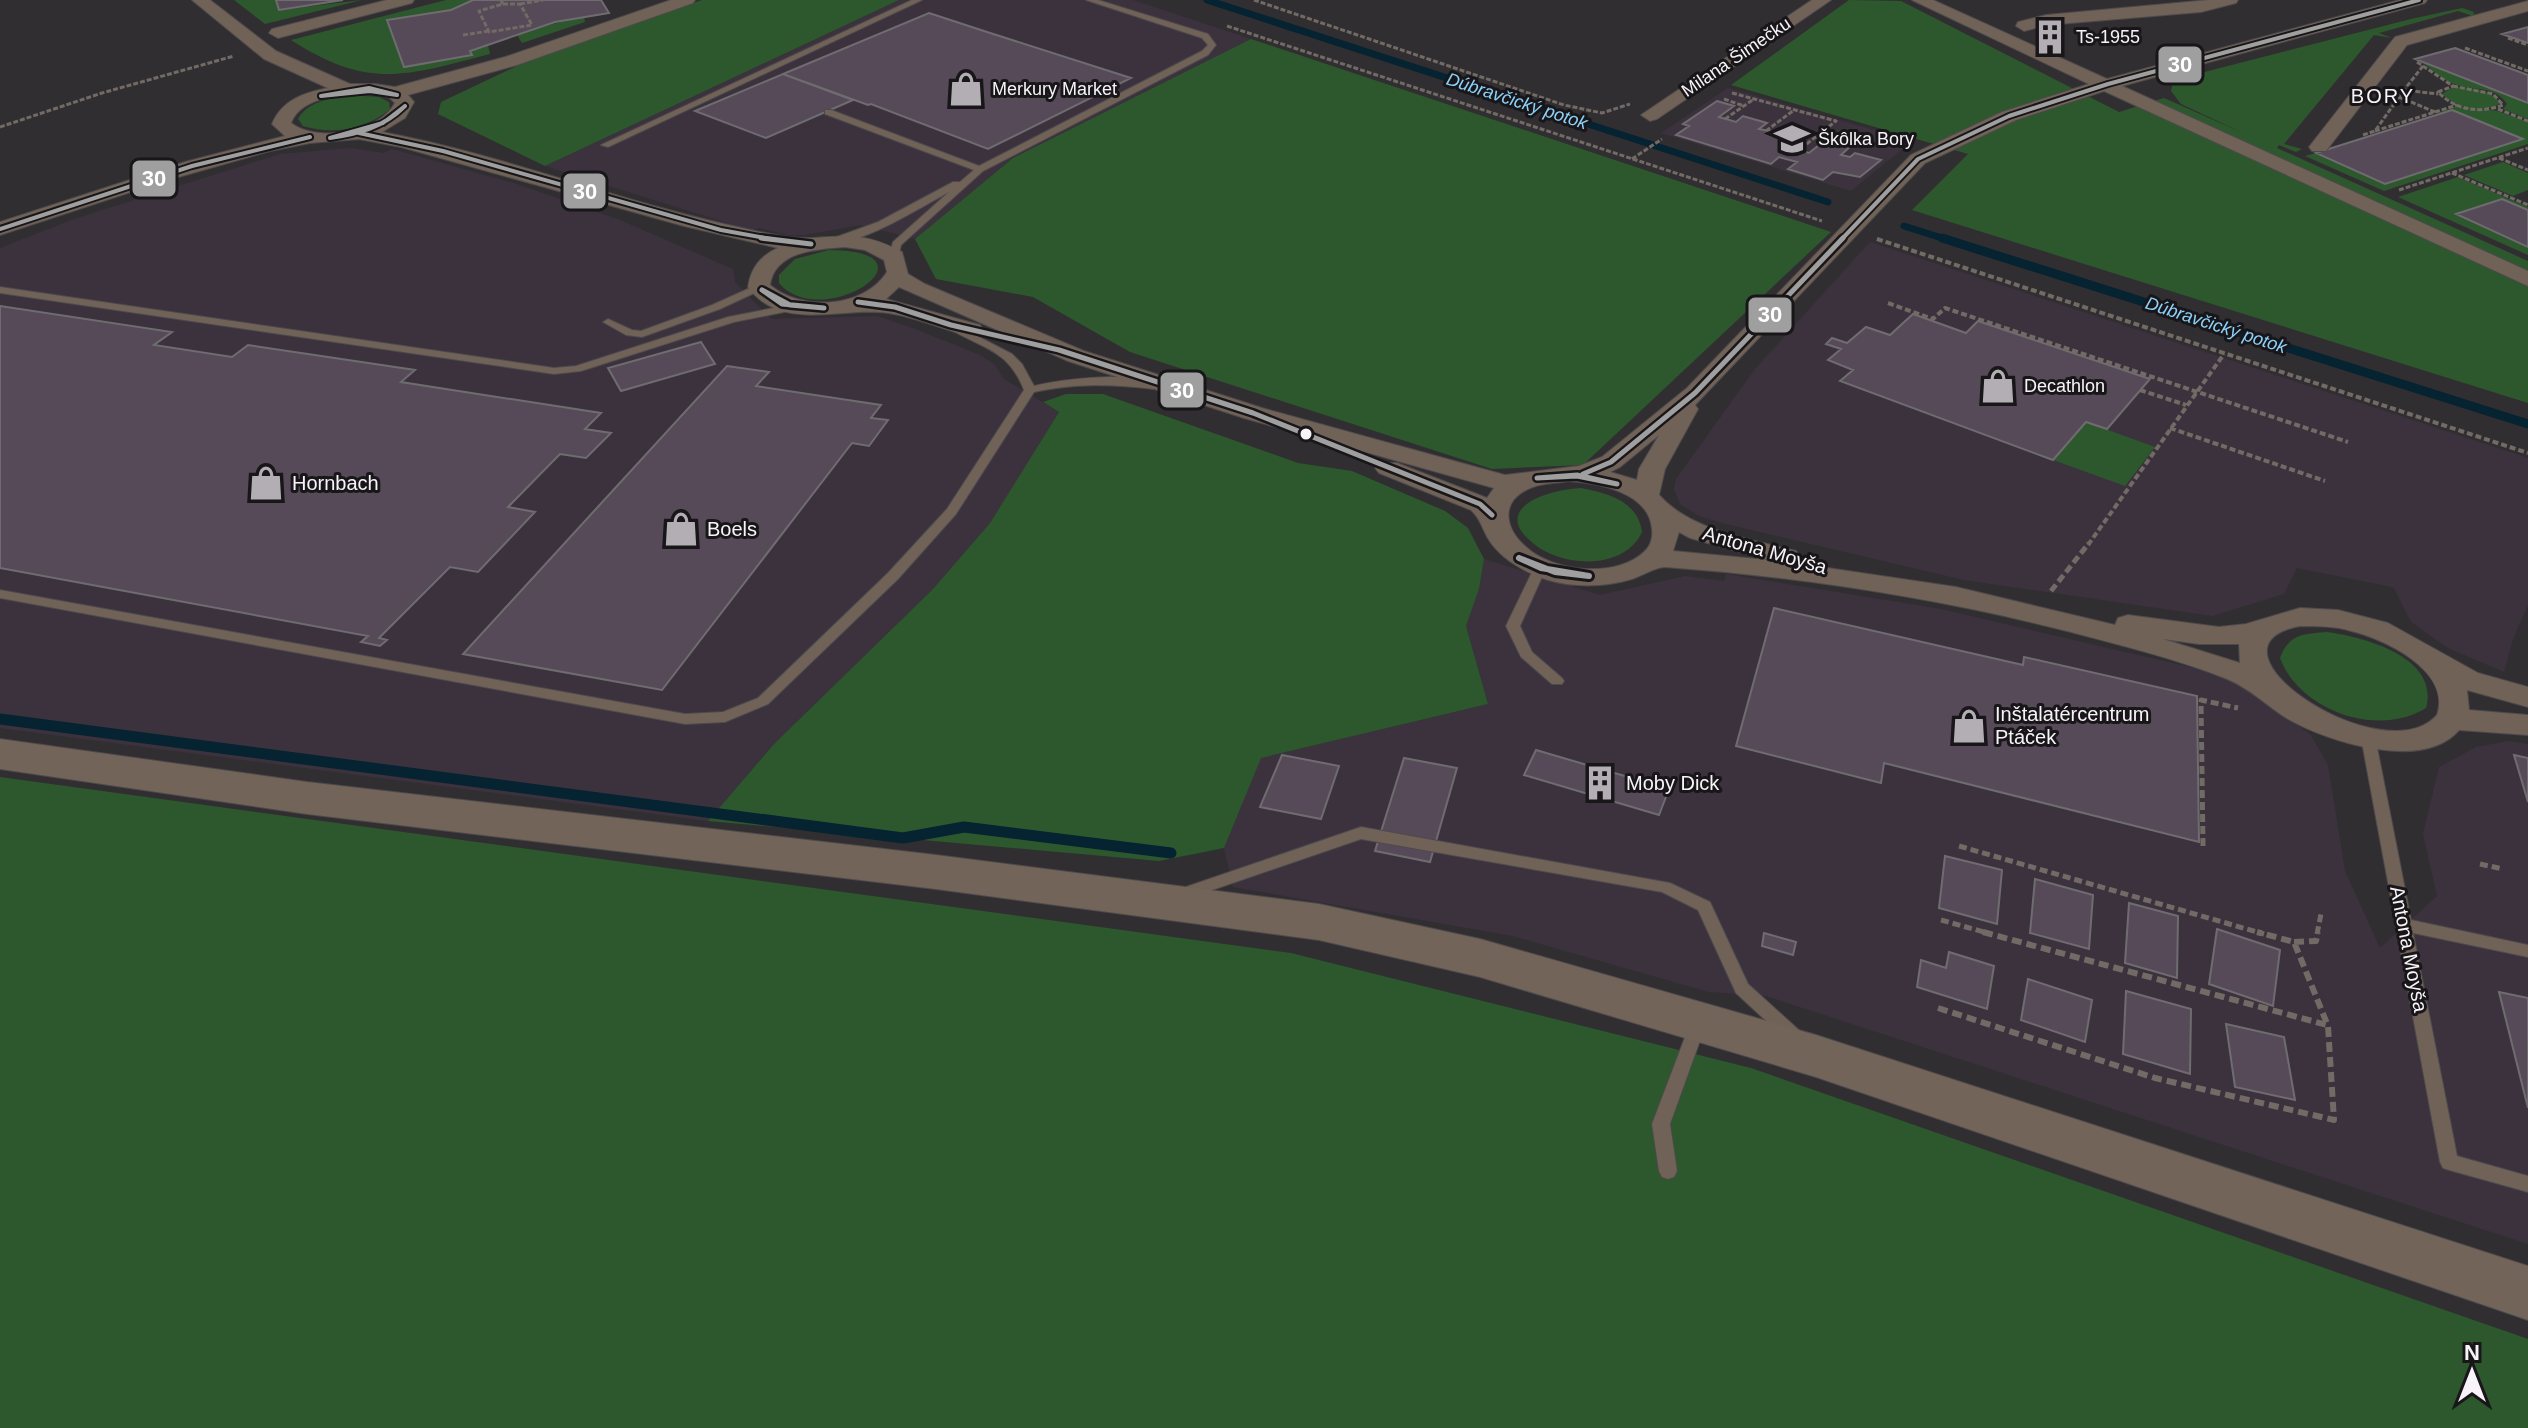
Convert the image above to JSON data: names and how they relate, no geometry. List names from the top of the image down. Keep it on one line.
{"streets":{"street":["Milana Šimečku","Antona Moyša"]},"districts":["BORY"],"water":["Dúbravčický potok"],"places":{"building":["Ts-1955","Moby Dick"],"shop":["Merkury Market","Decathlon","Hornbach","Boels","Inštalatércentrum Ptáček"],"school or university":["Škôlka Bory"]},"lines":["transit line 30"],"north":"top"}
